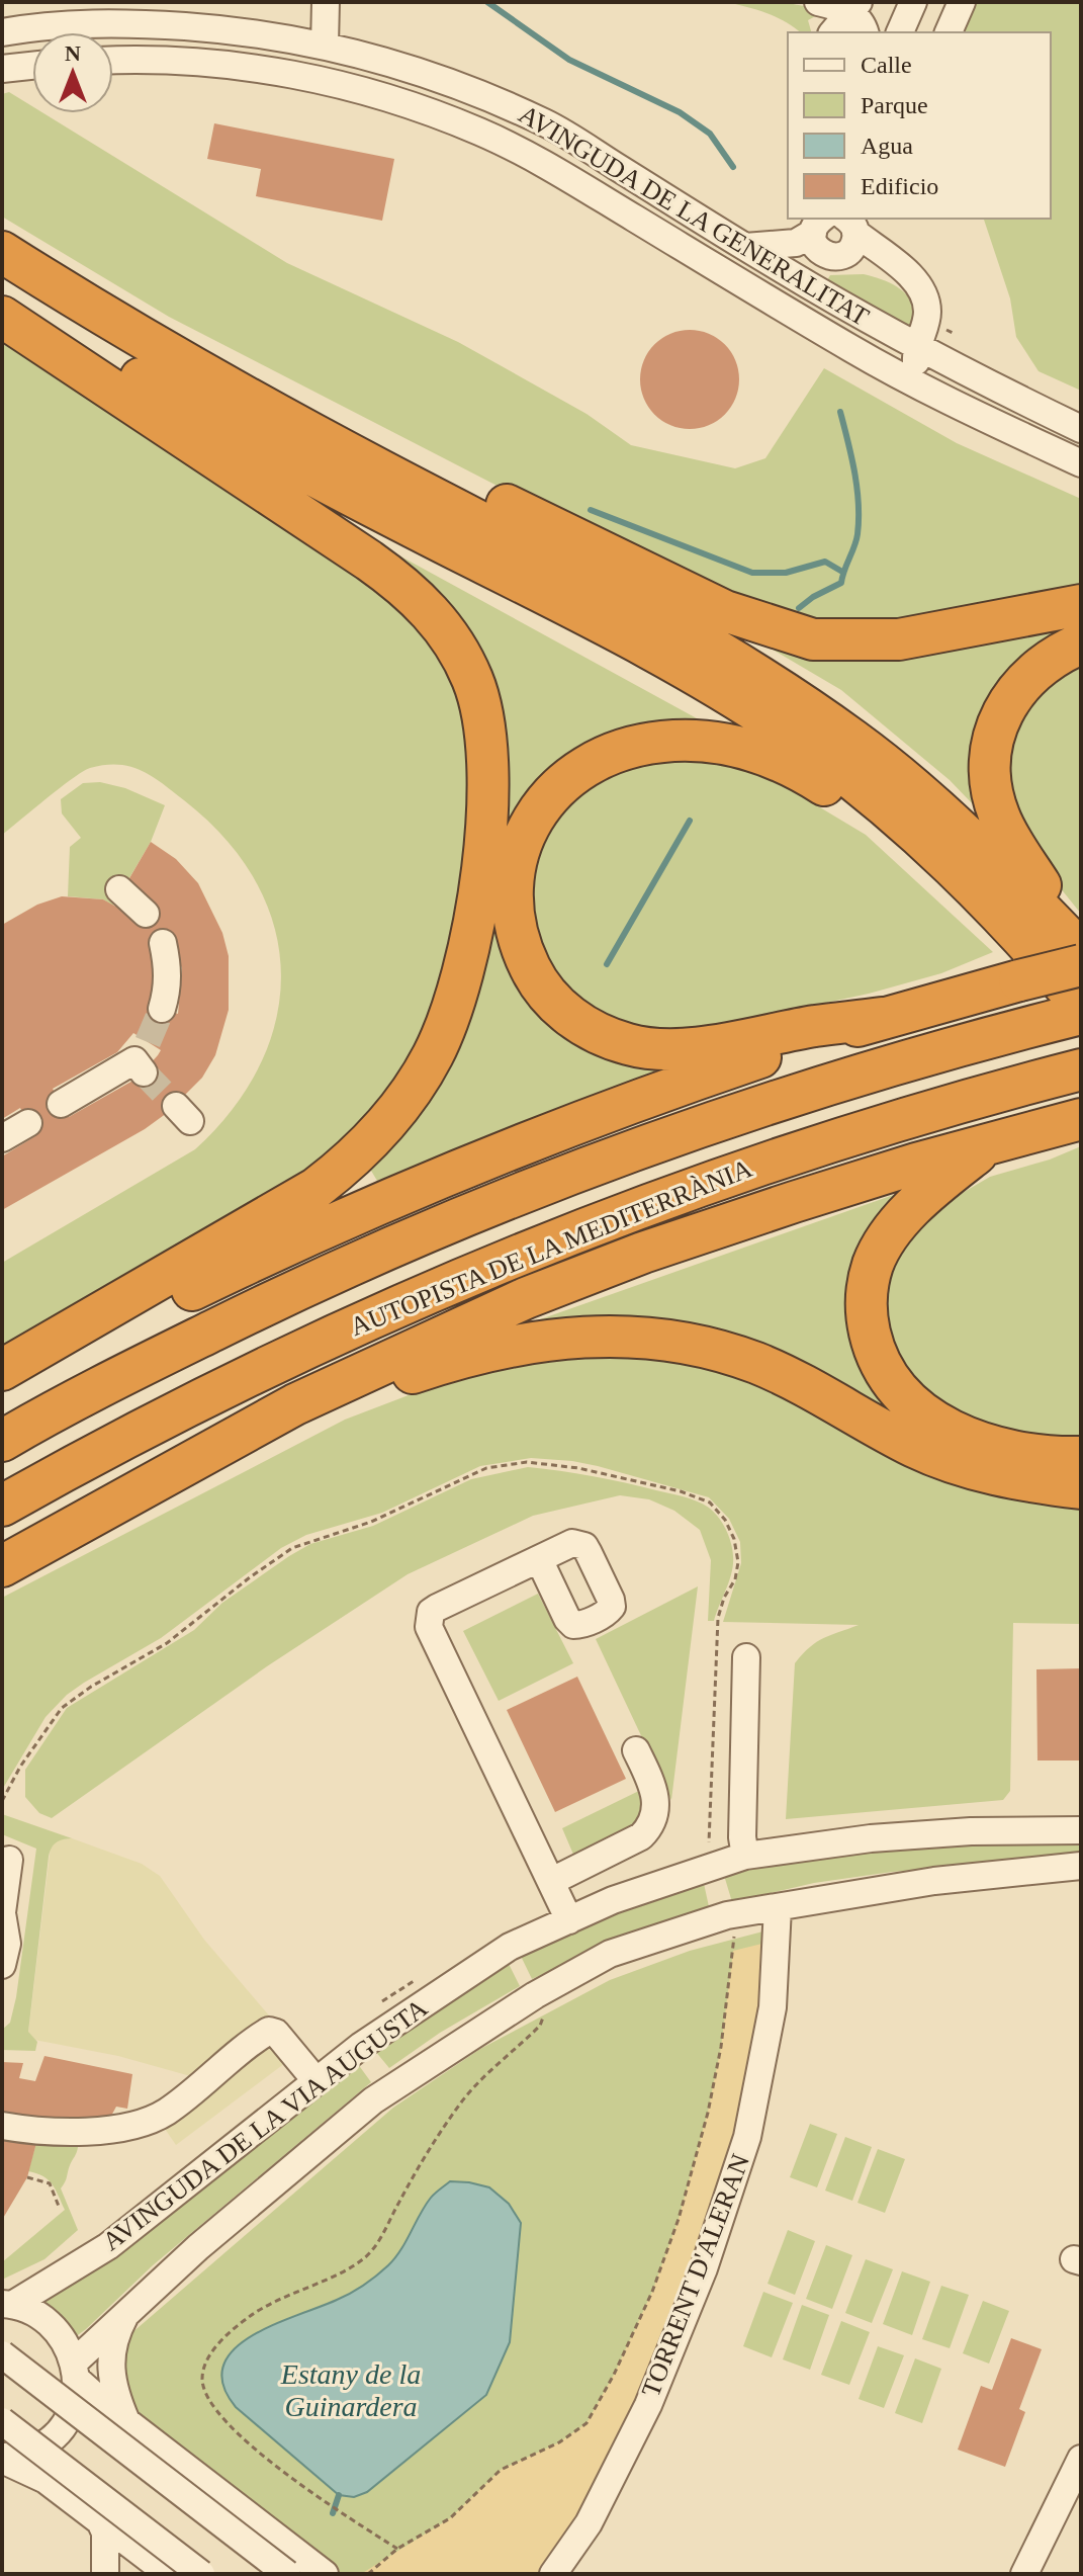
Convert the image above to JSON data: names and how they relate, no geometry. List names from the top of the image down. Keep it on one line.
{"streets":{"highway":["AUTOPISTA DE LA MEDITERRÀNIA"],"street":["AVINGUDA DE LA GENERALITAT","AVINGUDA DE LA VIA AUGUSTA","TORRENT D'ALERAN"]},"crossings":[["AVINGUDA DE LA VIA AUGUSTA","TORRENT D'ALERAN"]],"water":["Estany de la Guinardera"],"legend":["Calle","Parque","Agua","Edificio"],"north":"top"}
